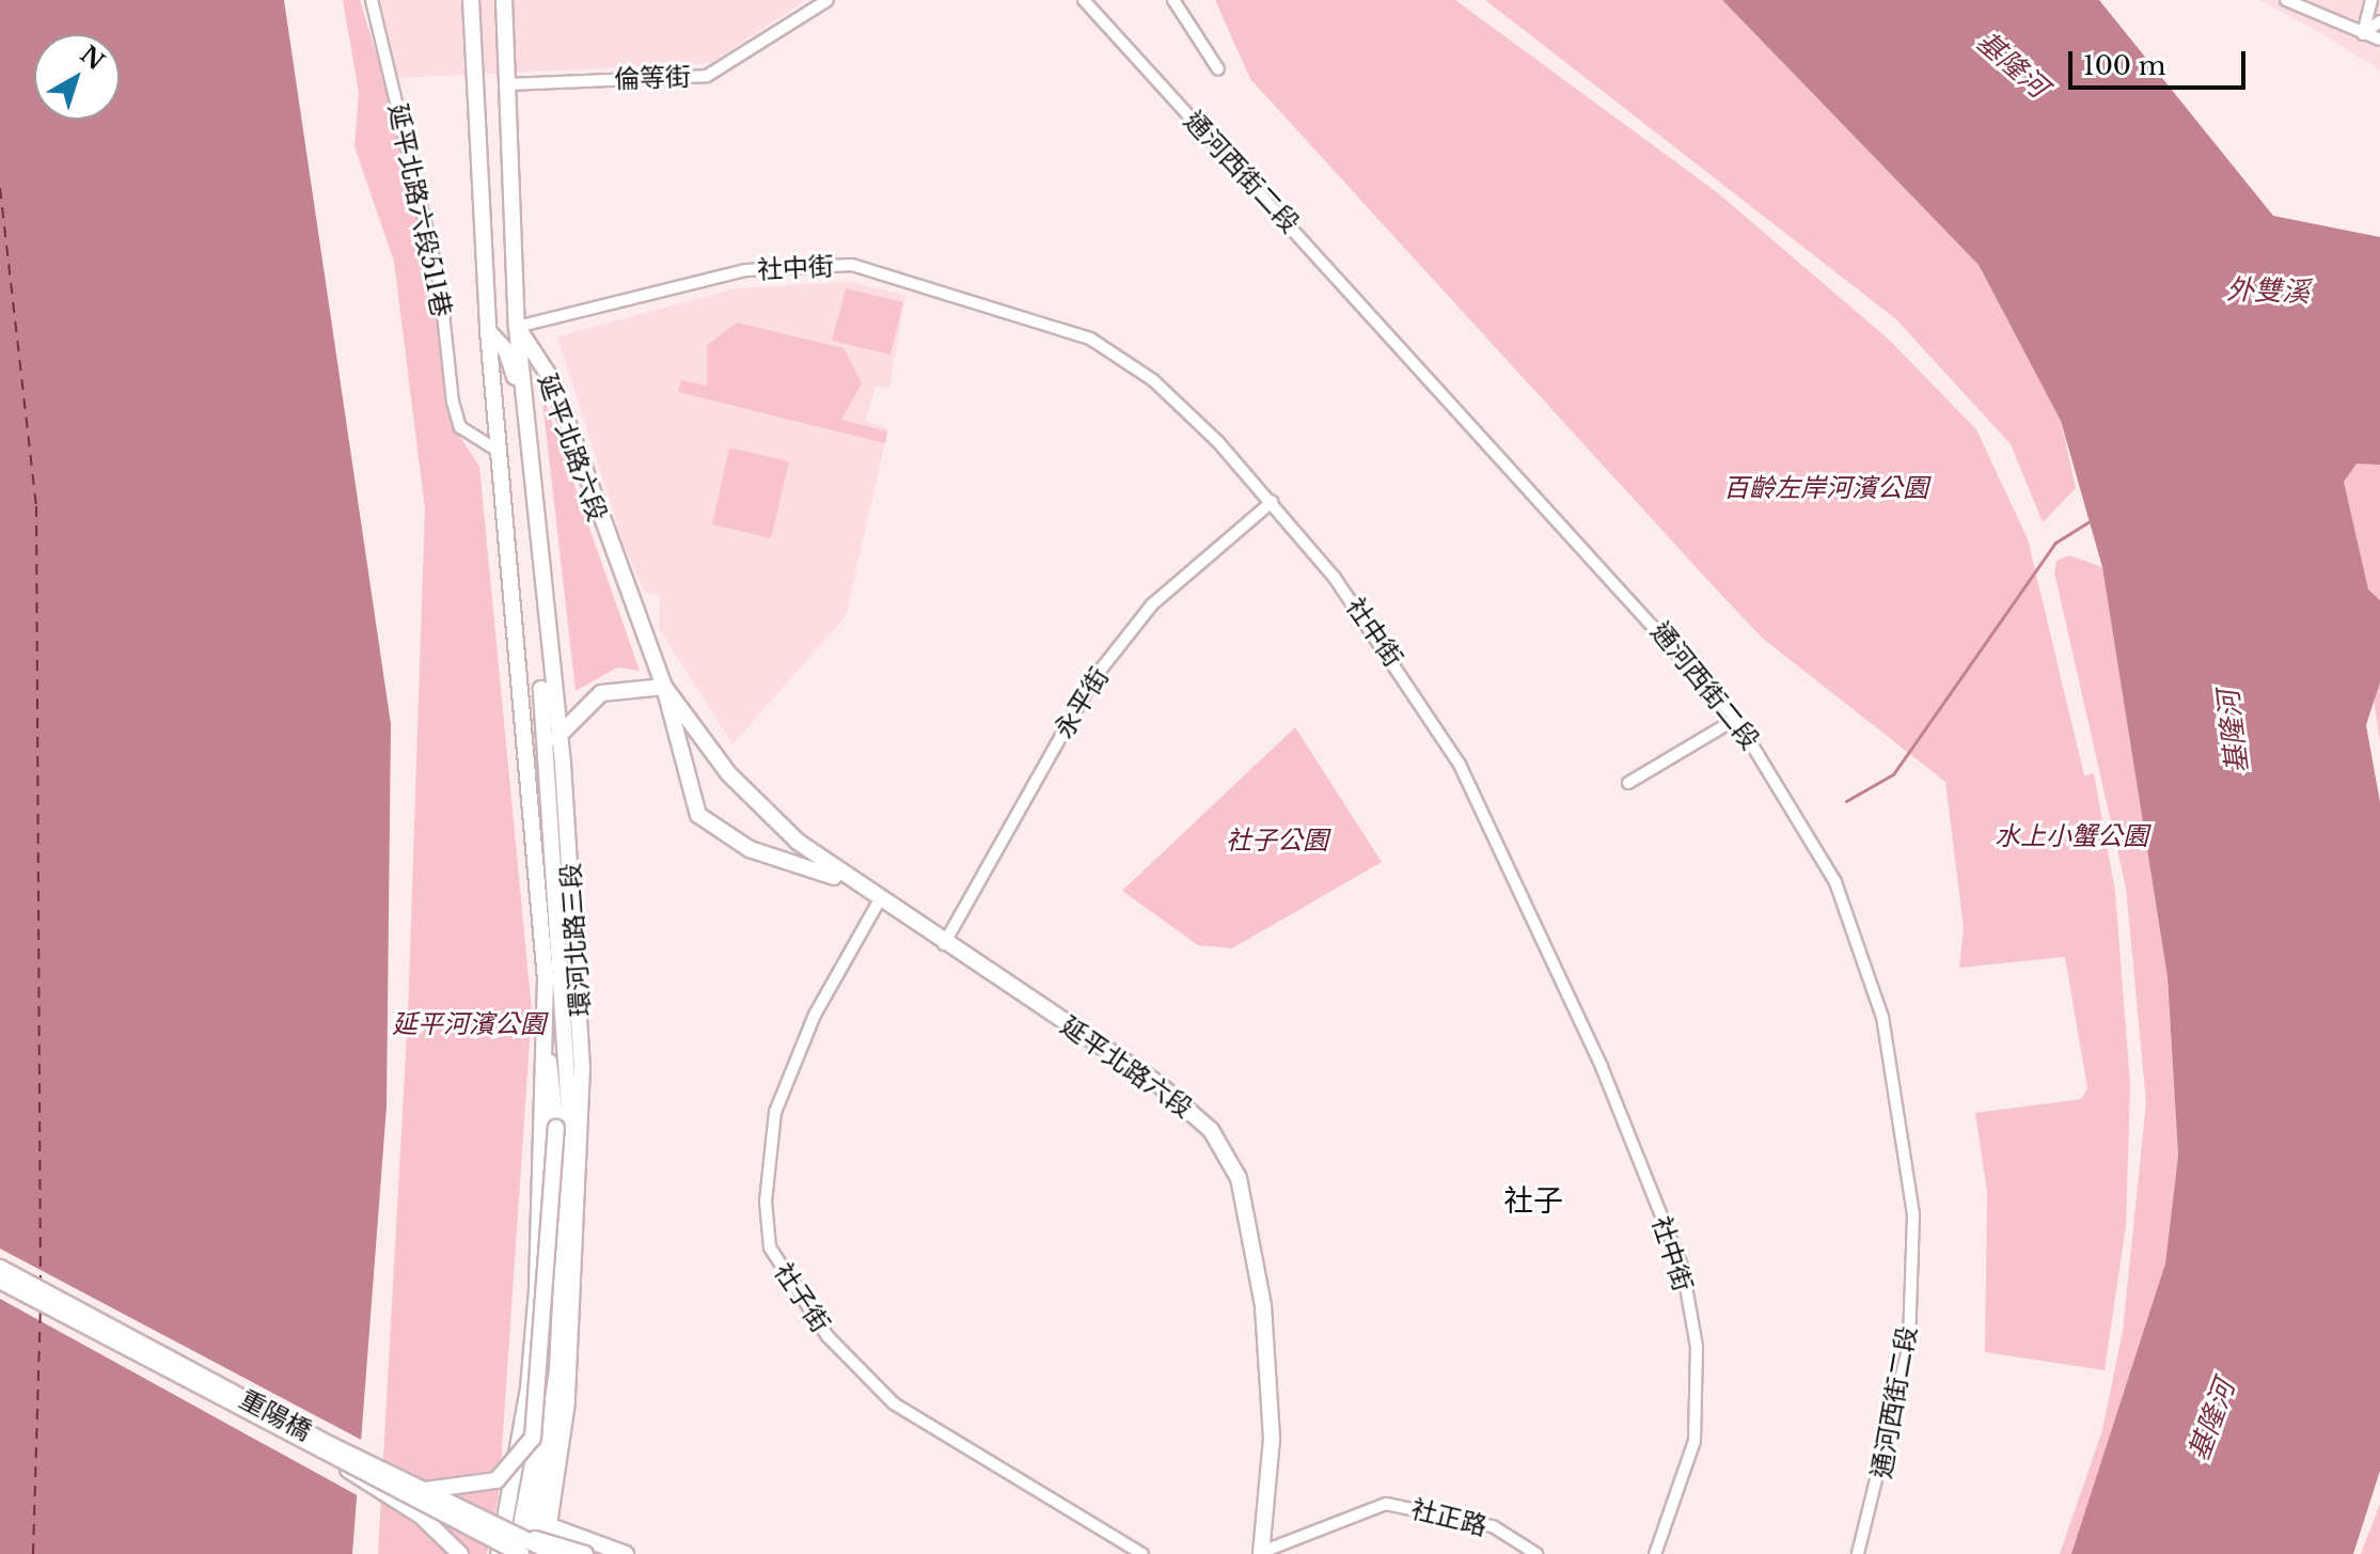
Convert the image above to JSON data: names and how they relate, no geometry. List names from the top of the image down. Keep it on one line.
{"streets":{"main road":["延平北路六段","環河北路三段","重陽橋"],"street":["倫等街","通河西街二段","延平北路六段511巷","社中街","永平街","社子街","社正路"]},"crossings":[["延平北路六段511巷","環河北路三段"],["社中街","延平北路六段"],["社中街","永平街"],["社中街","環河北路三段"],["延平北路六段","永平街"],["延平北路六段","環河北路三段"],["延平北路六段","社子街"],["延平北路六段","社正路"],["環河北路三段","重陽橋"]],"districts":["社子"],"water":["基隆河","外雙溪"],"parks":["百齡左岸河濱公園","水上小蟹公園","社子公園","延平河濱公園"],"scale_bar":"100 m","north":"top right"}
